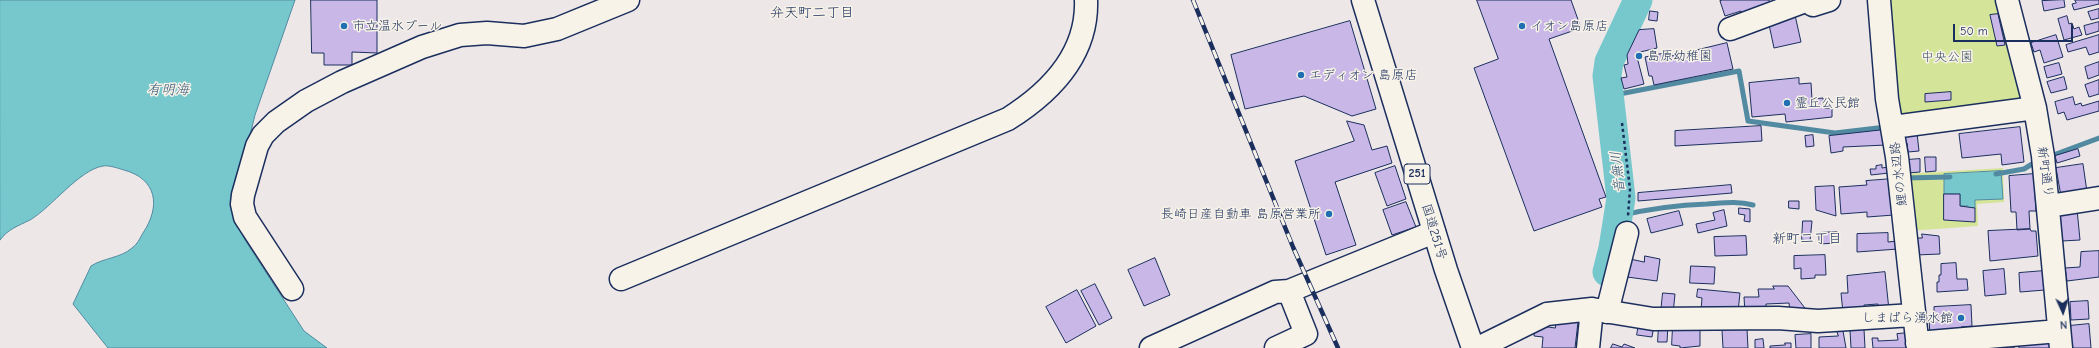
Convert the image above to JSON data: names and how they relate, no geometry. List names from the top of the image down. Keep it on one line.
{"streets":{"main road":["新町通り","251","鯉の水辺路","国道251号"]},"districts":["弁天町二丁目","新町二丁目"],"water":["有明海","音無川"],"parks":["中央公園"],"places":["市立温水プール","イオン島原店","島原幼稚園","エディオン 島原店","霊丘公民館","長崎日産自動車 島原営業所","しまばら湧水館"],"scale_bar":"50 m","north":"bottom"}
